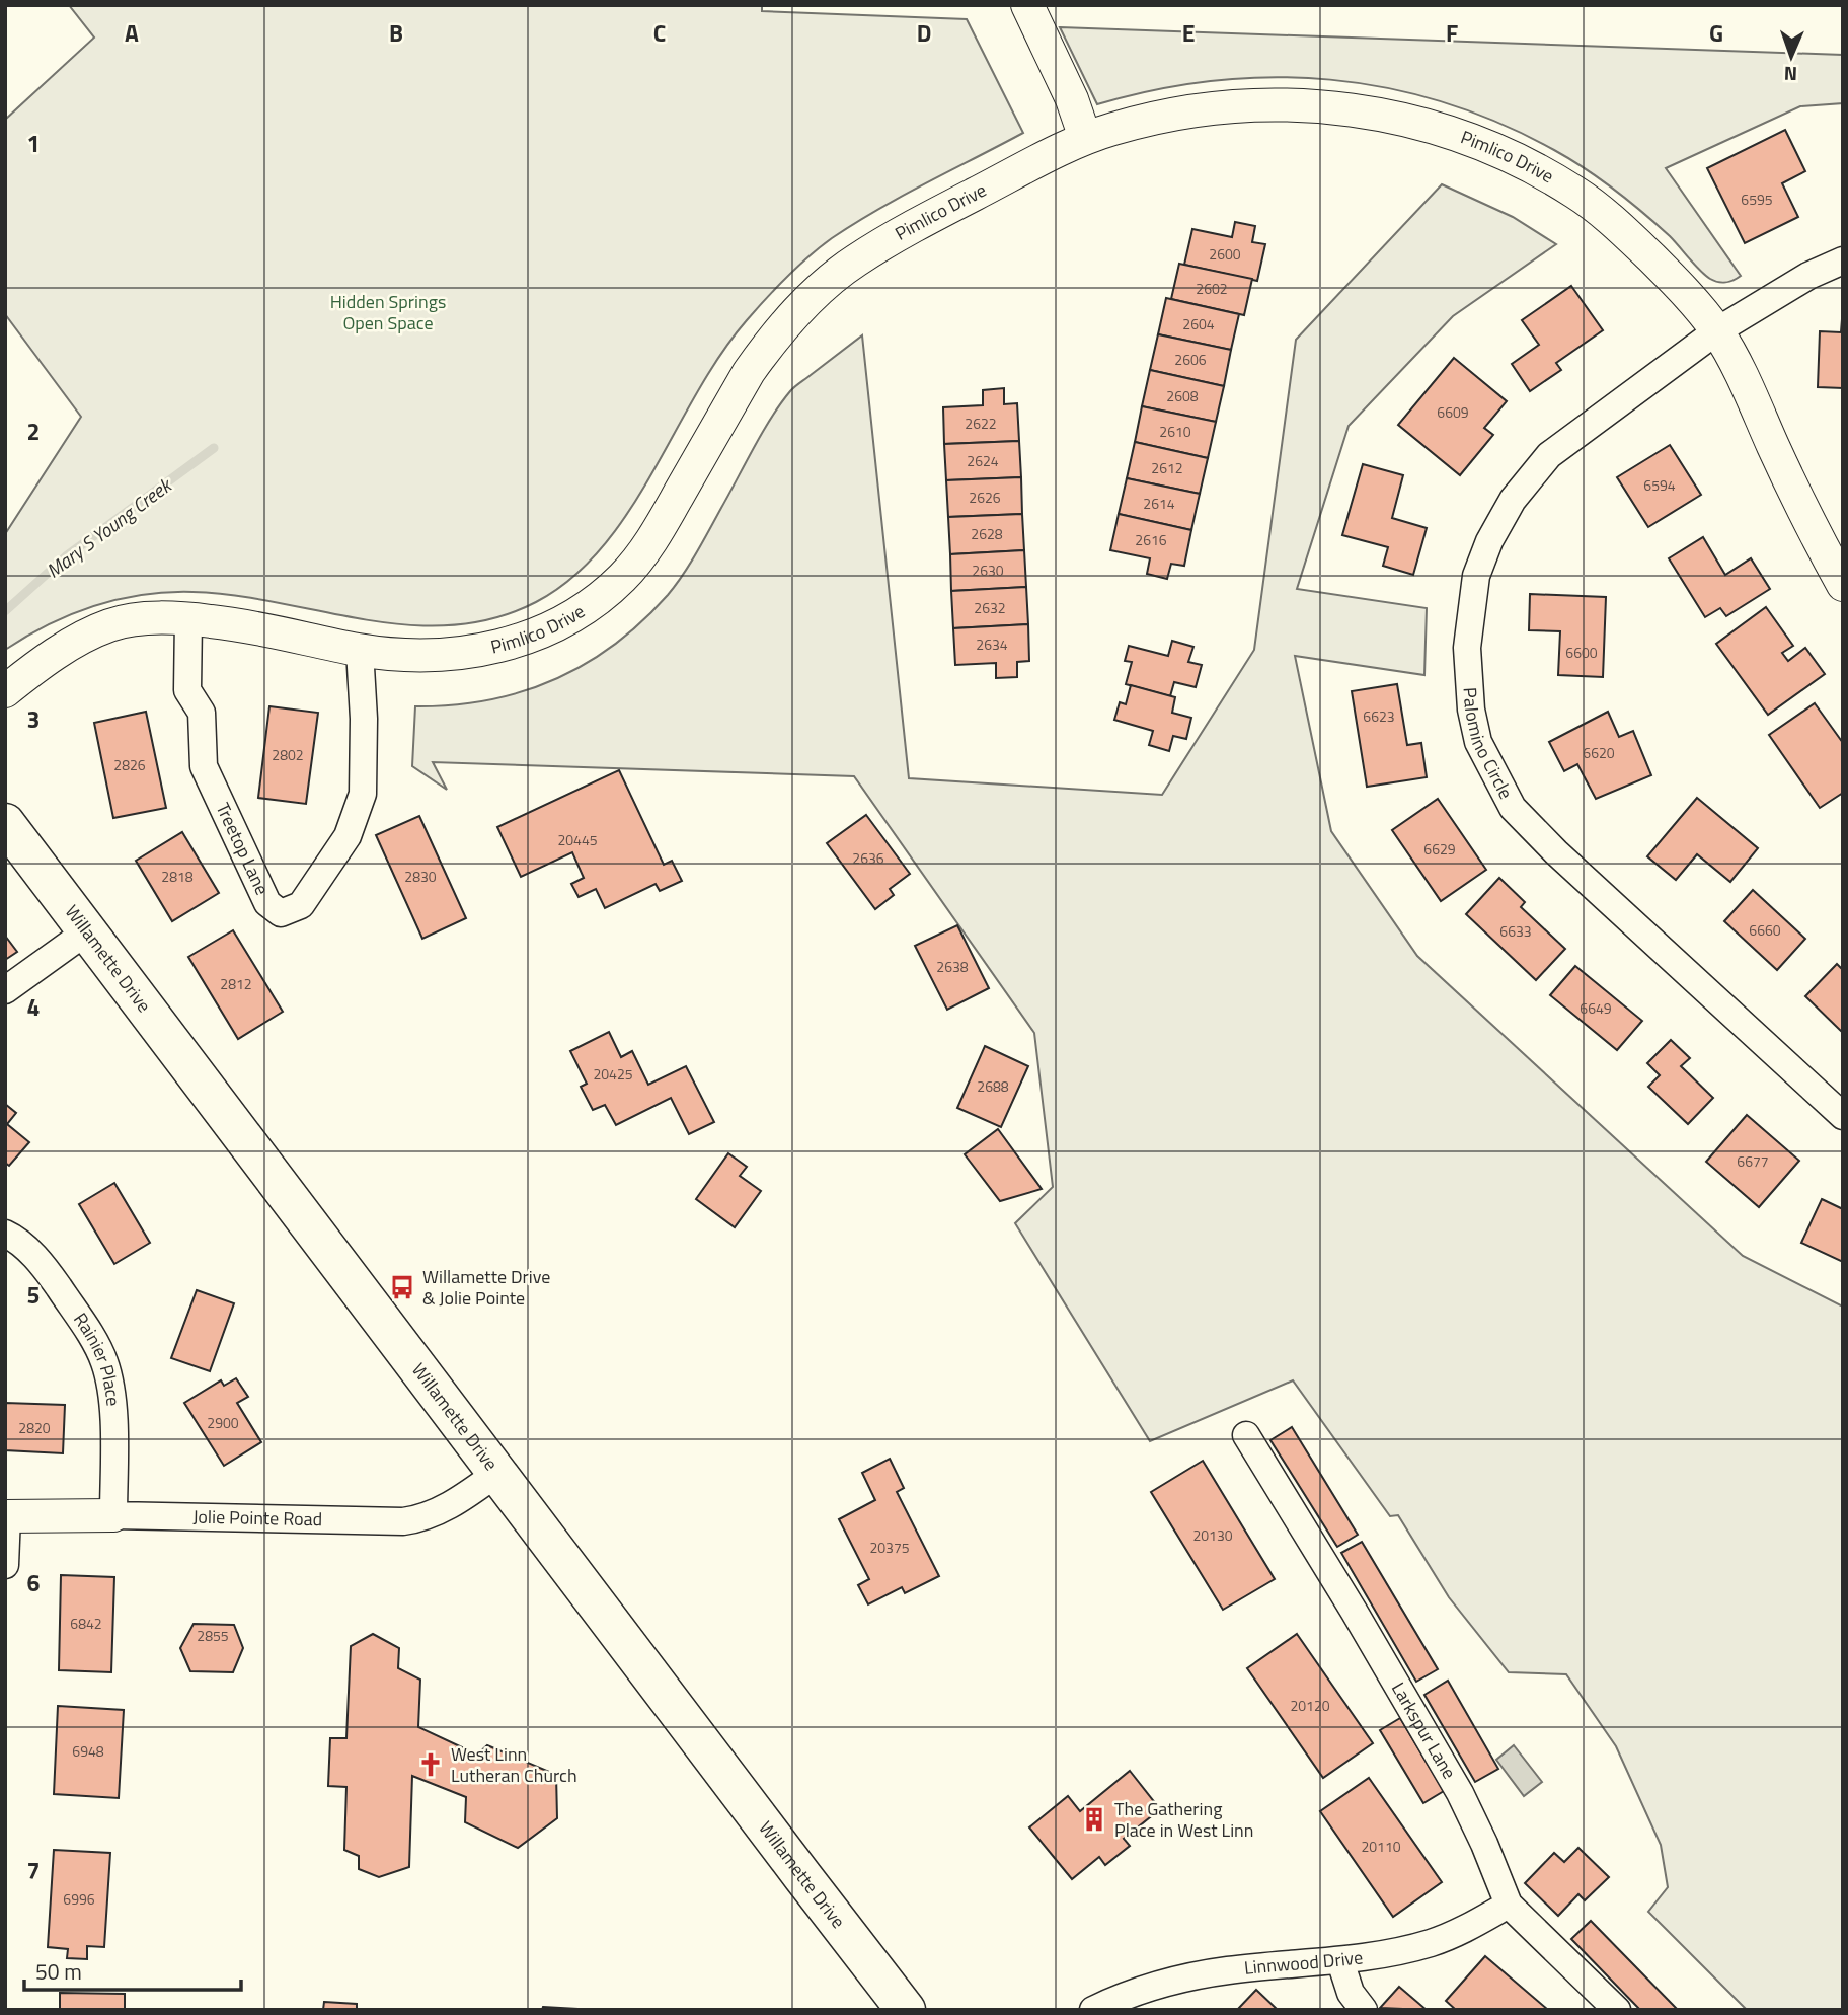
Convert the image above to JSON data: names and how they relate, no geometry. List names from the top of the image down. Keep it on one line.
{"streets":{"main road":["Willamette Drive"],"street":["Pimlico Drive","Palomino Circle","Treetop Lane","Rainier Place","Jolie Pointe Road","Larkspur Lane","Linnwood Drive"]},"crossings":[["Pimlico Drive","Palomino Circle"],["Pimlico Drive","Treetop Lane"],["Willamette Drive","Jolie Pointe Road"],["Rainier Place","Jolie Pointe Road"],["Larkspur Lane","Linnwood Drive"]],"water":["Mary S Young Creek"],"parks":["Hidden Springs Open Space"],"places":{"bus stop":["Willamette Drive & Jolie Pointe"],"church":["West Linn Lutheran Church"],"building":["The Gathering Place in West Linn"]},"house_numbers":["6595","2600","2602","2604","2606","2608","6609","2622","2610","2624","2612","6594","2626","2614","2628","2616","2630","2632","2634","6600","6623","6620","2802","2826","20445","6629","2636","2818","2830","6660","6633","2638","2812","6649","20425","2688","6677","2900","2820","20130","20375","6842","2855","20120","6948","20110","6996"],"scale_bar":"50 m","north":"bottom","grid":{"columns":["A","B","C","D","E","F","G"],"rows":["1","2","3","4","5","6","7"]}}
